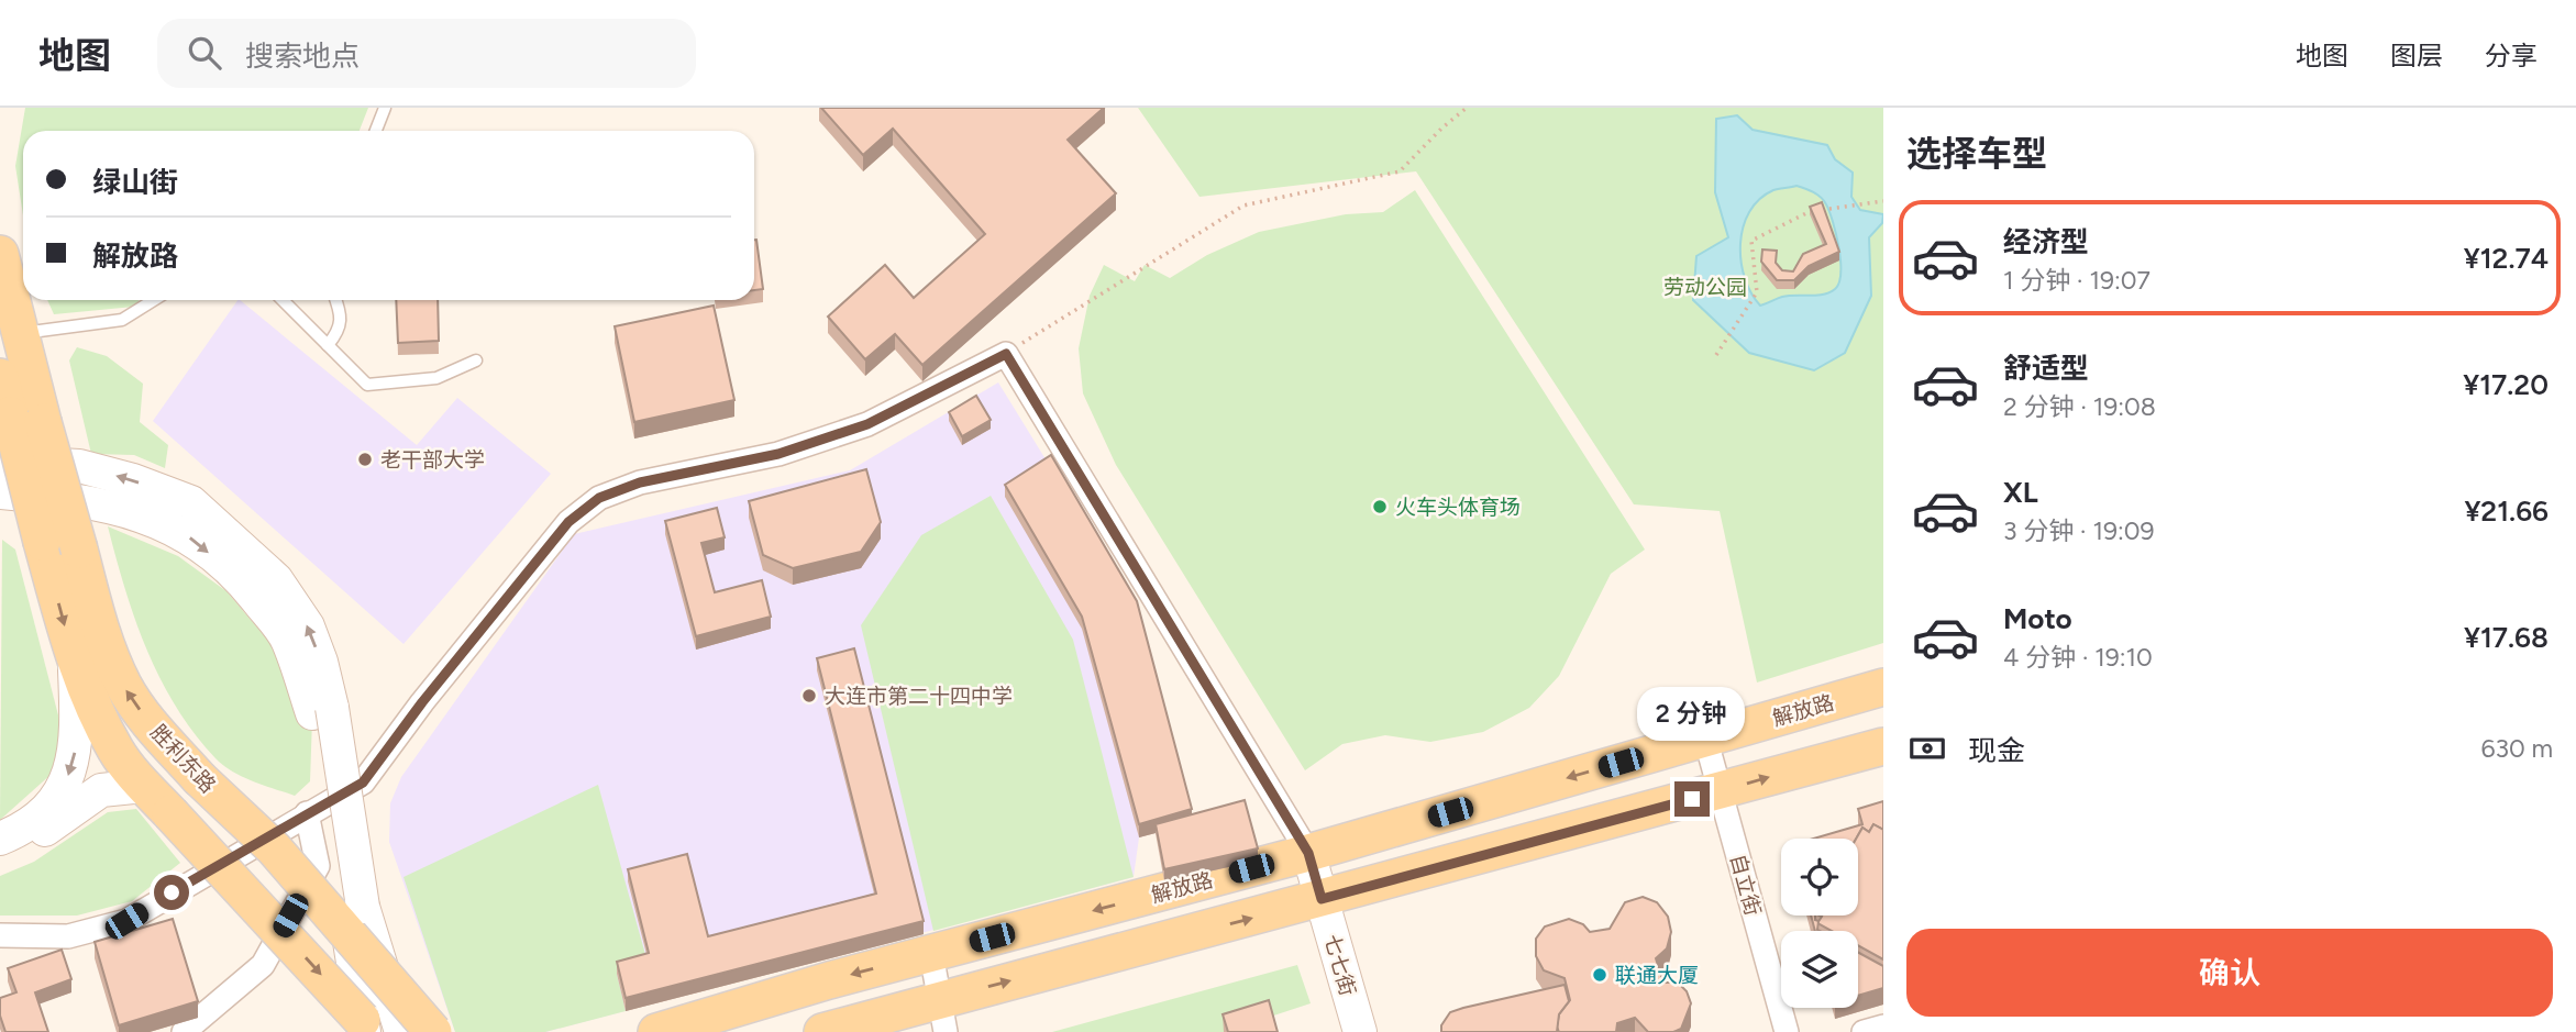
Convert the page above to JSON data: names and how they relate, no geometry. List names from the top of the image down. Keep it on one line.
{"streets":{"main road":["解放路","胜利东路","七七街"],"street":["自立街"]},"crossings":[["解放路","自立街"],["解放路","七七街"]],"parks":["劳动公园"],"places":["老干部大学","火车头体育场","大连市第二十四中学","联通大厦"],"page":{"header":"地图","search":"搜索地点","nav":["地图","图层","分享"],"heading":"选择车型","banner":["绿山街","解放路"],"list":[{"name":"经济型","note":"1 分钟 · 19:07","value":"¥12.74"},{"name":"舒适型","note":"2 分钟 · 19:08","value":"¥17.20"},{"name":"XL","note":"3 分钟 · 19:09","value":"¥21.66"},{"name":"Moto","note":"4 分钟 · 19:10","value":"¥17.68"}],"bubble":"2 分钟","pay":["现金","630 m"],"buttons":"确认"}}
